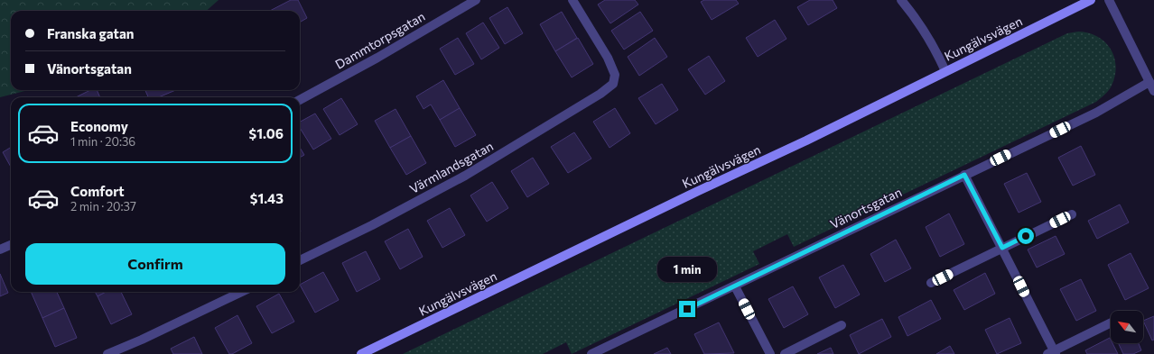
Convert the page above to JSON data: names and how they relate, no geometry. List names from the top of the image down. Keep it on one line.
{"streets":{"main road":["Kungälvsvägen"],"street":["Dammtorpsgatan","Värmlandsgatan","Vänortsgatan"]},"north":"top left","page":{"banner":["Franska gatan","Vänortsgatan"],"list":[{"name":"Economy","note":"1 min · 20:36","value":"$1.06"},{"name":"Comfort","note":"2 min · 20:37","value":"$1.43"}],"buttons":"Confirm","bubble":"1 min"}}
